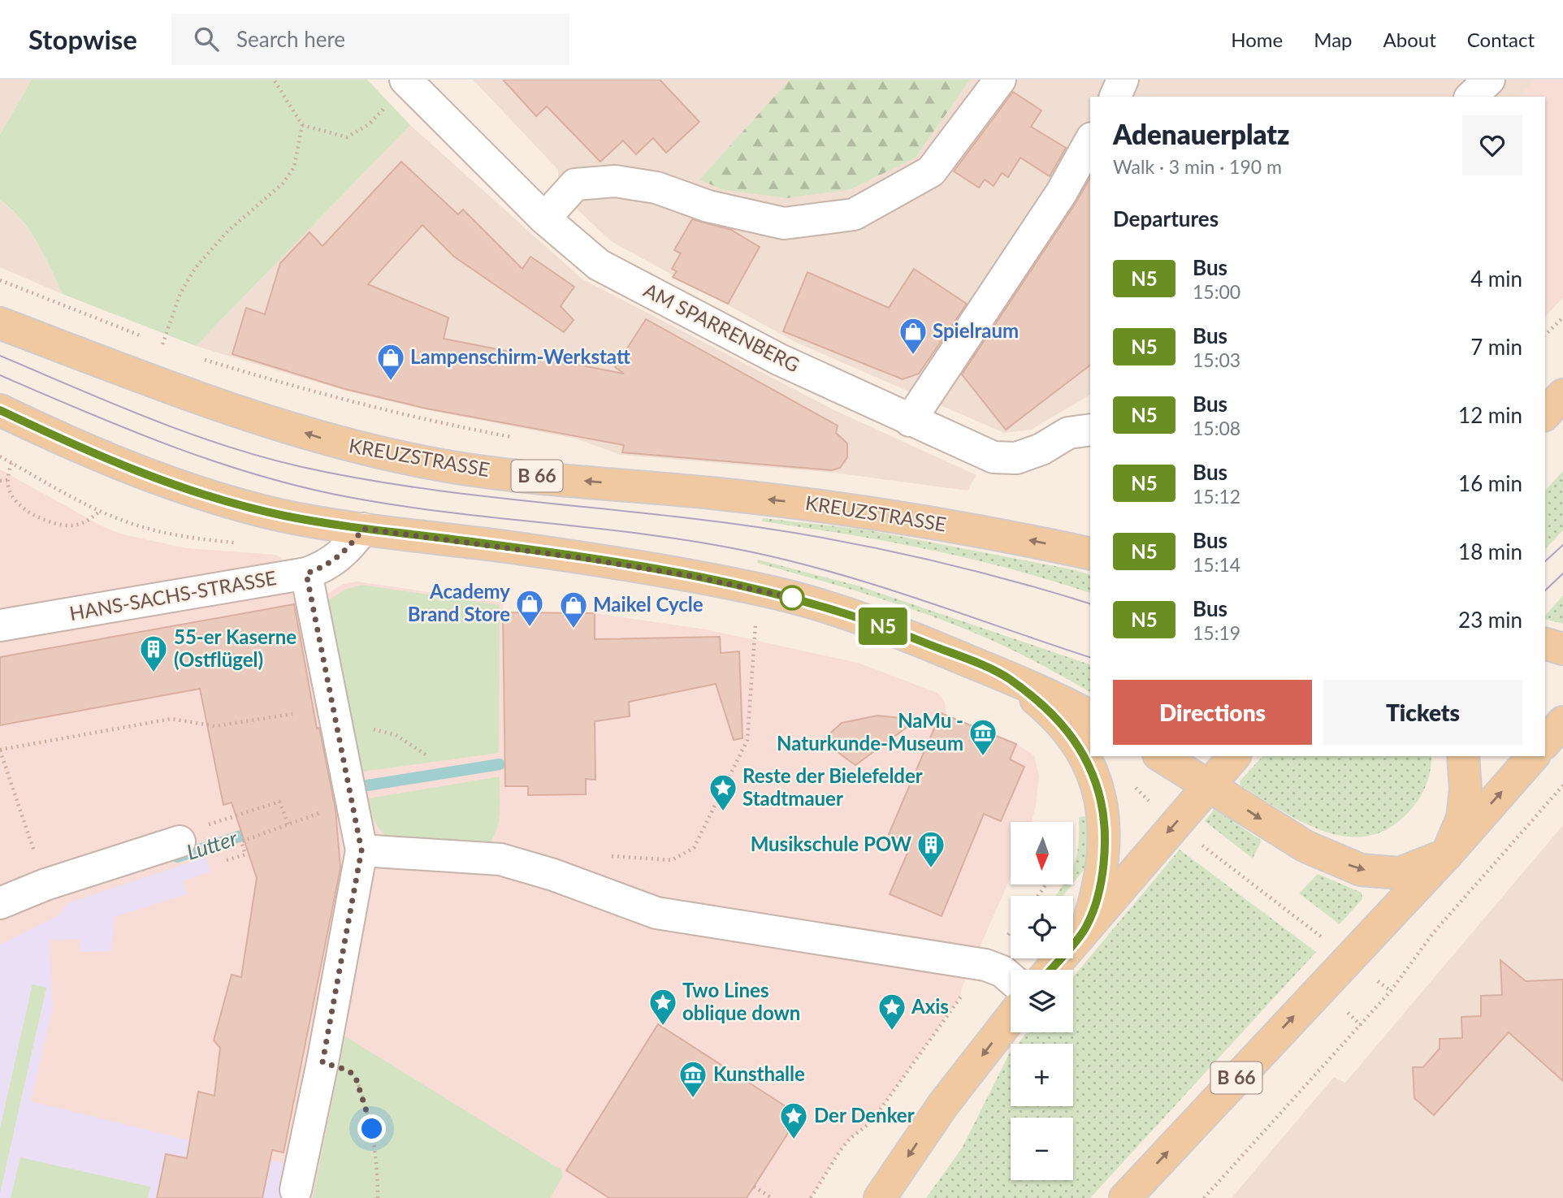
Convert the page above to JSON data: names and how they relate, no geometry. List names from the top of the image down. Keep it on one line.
{"streets":{"main road":["KREUZSTRASSE","B 66"],"street":["AM SPARRENBERG","HANS-SACHS-STRASSE"]},"water":["Lutter"],"places":{"shop":["Spielraum","Lampenschirm-Werkstatt","Academy Brand Store","Maikel Cycle"],"building":["55-er Kaserne (Ostflügel)","Musikschule POW"],"museum":["NaMu - Naturkunde-Museum","Kunsthalle"],"place":["Reste der Bielefelder Stadtmauer","Two Lines oblique down","Axis","Der Denker"]},"lines":["bus line N5"],"north":"bottom","page":{"header":"Stopwise","search":"Search here","nav":["Home","Map","About","Contact"],"on_map":"N5","heading":[["Adenauerplatz","Walk · 3 min · 190 m"],"Departures"],"list":[{"mark":"N5","name":"Bus","note":"15:00","value":"4 min"},{"mark":"N5","name":"Bus","note":"15:03","value":"7 min"},{"mark":"N5","name":"Bus","note":"15:08","value":"12 min"},{"mark":"N5","name":"Bus","note":"15:12","value":"16 min"},{"mark":"N5","name":"Bus","note":"15:14","value":"18 min"},{"mark":"N5","name":"Bus","note":"15:19","value":"23 min"}],"buttons":["Directions","Tickets"],"map_buttons":["+","−"]}}
